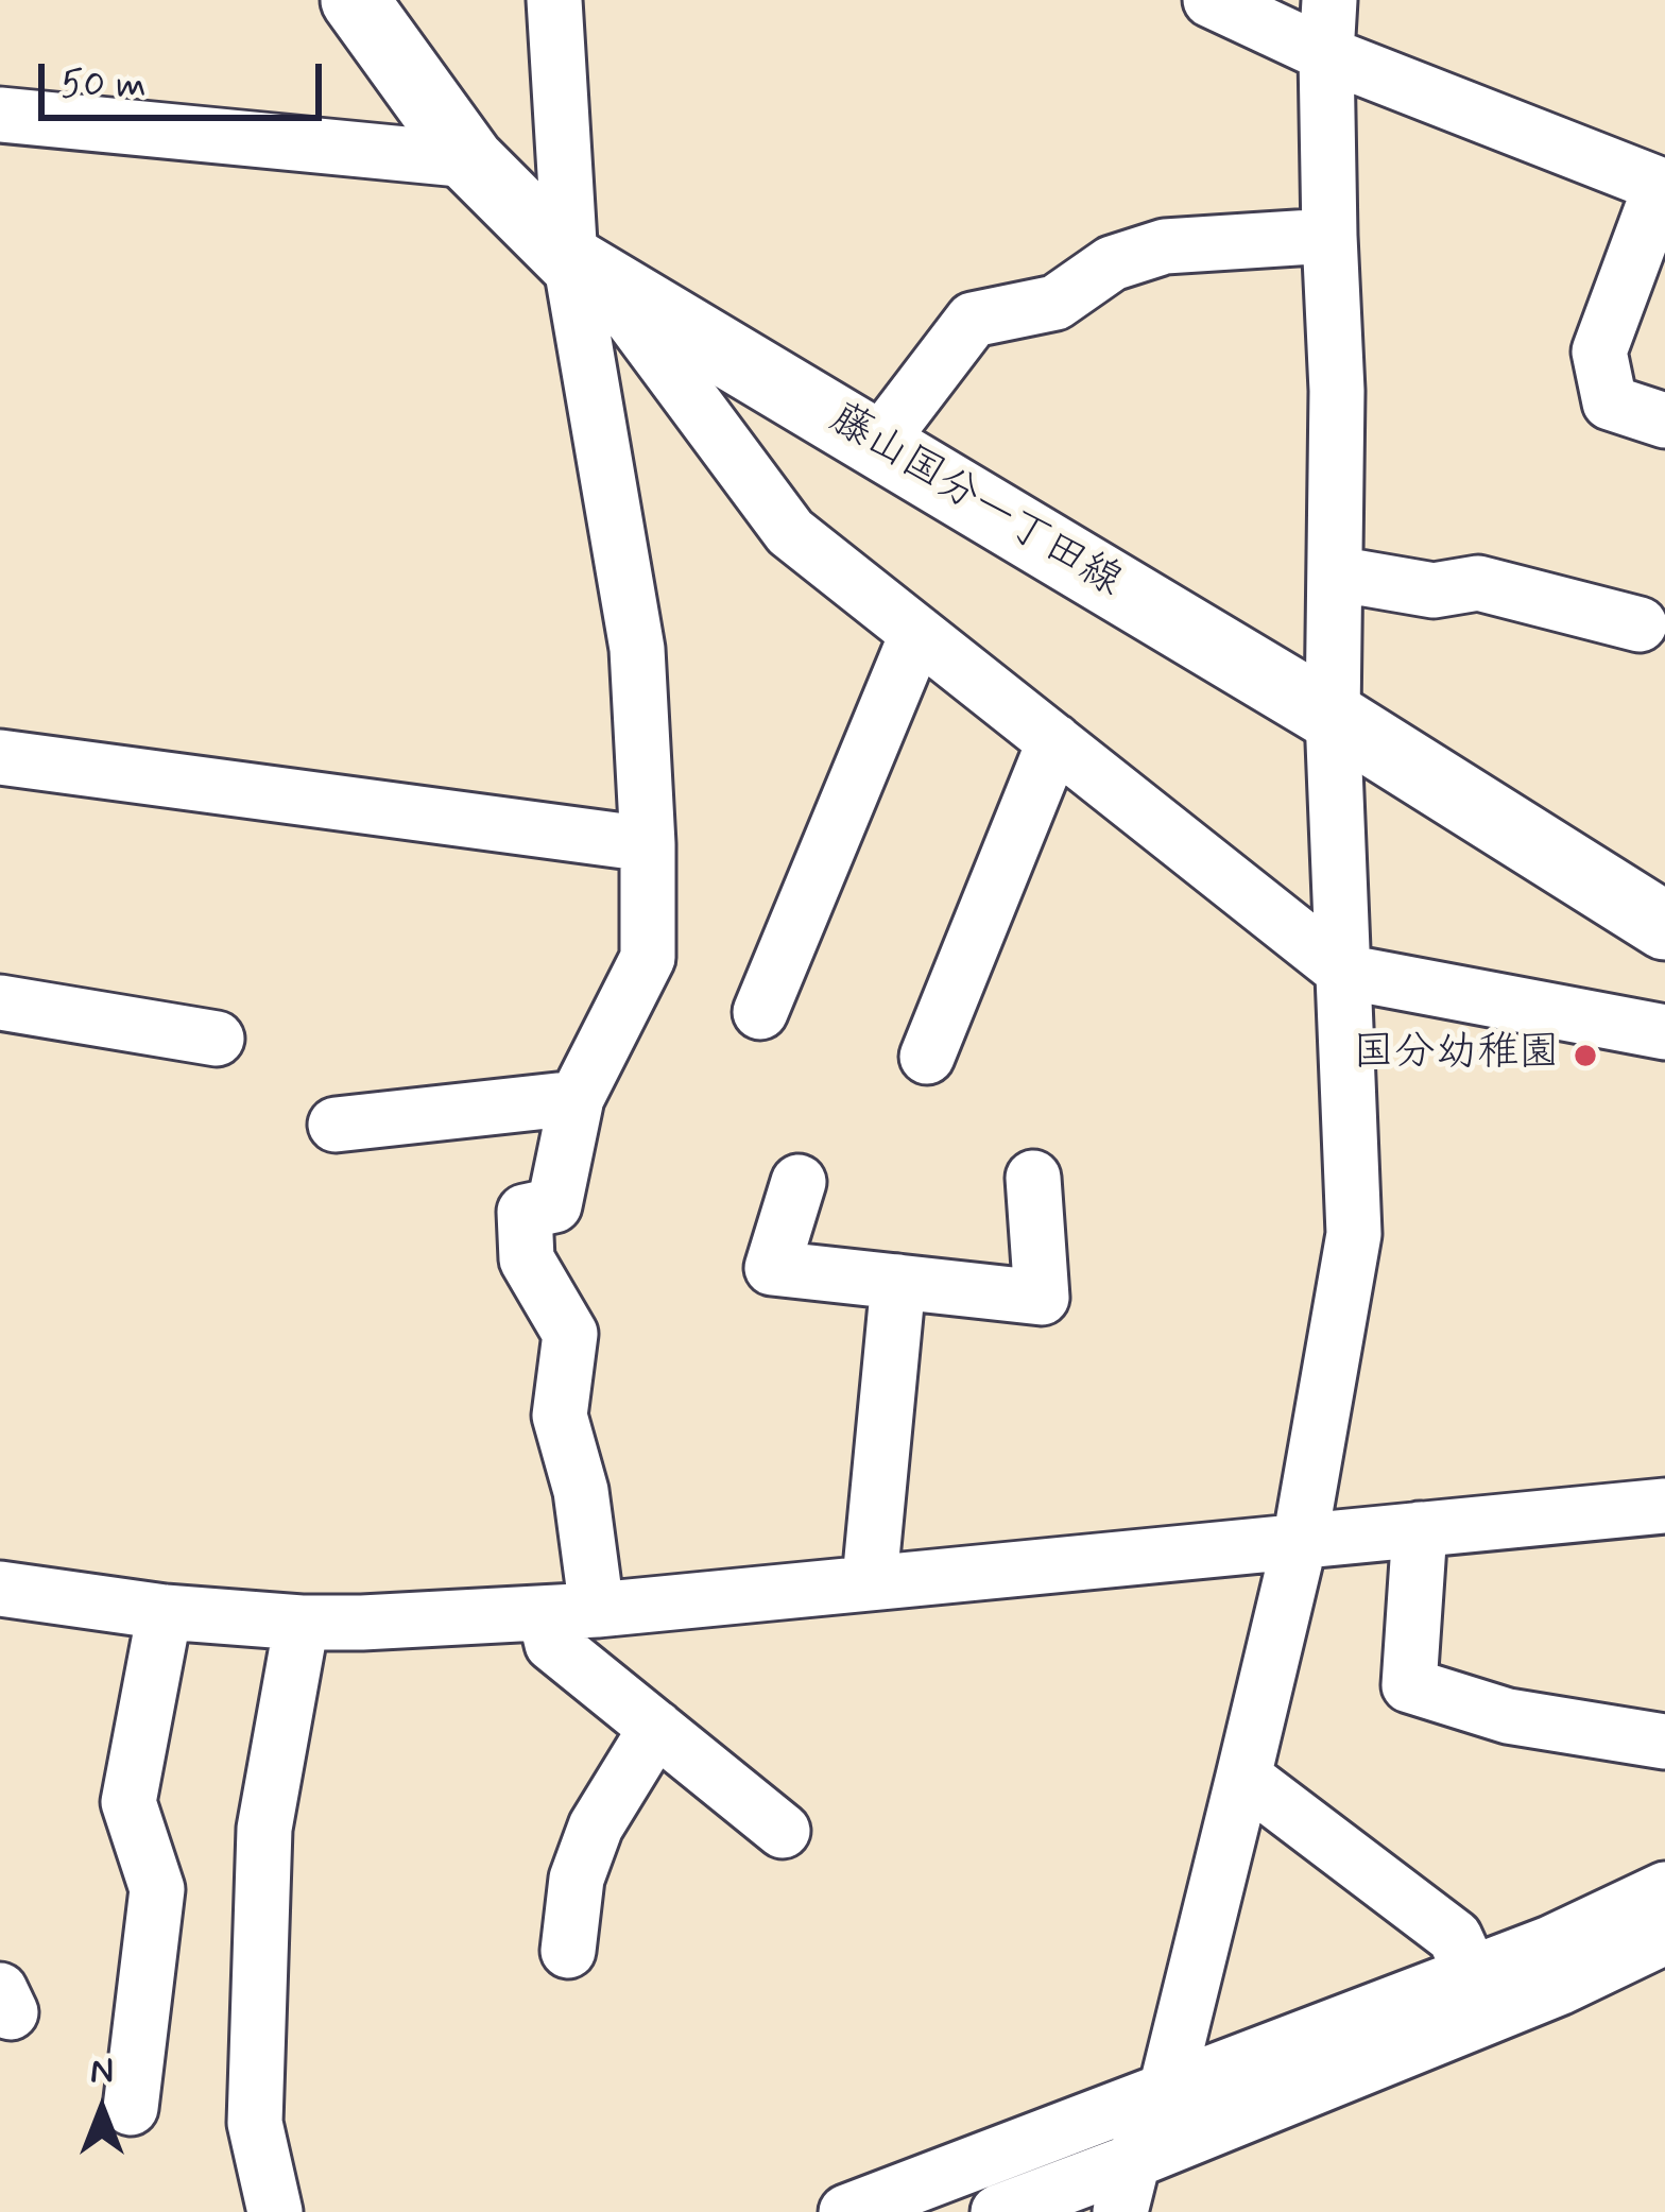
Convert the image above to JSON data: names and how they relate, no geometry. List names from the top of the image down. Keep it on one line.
{"streets":{"main road":["藤山国分一丁田線"]},"places":["国分幼稚園"],"scale_bar":"50 m","north":"top"}
